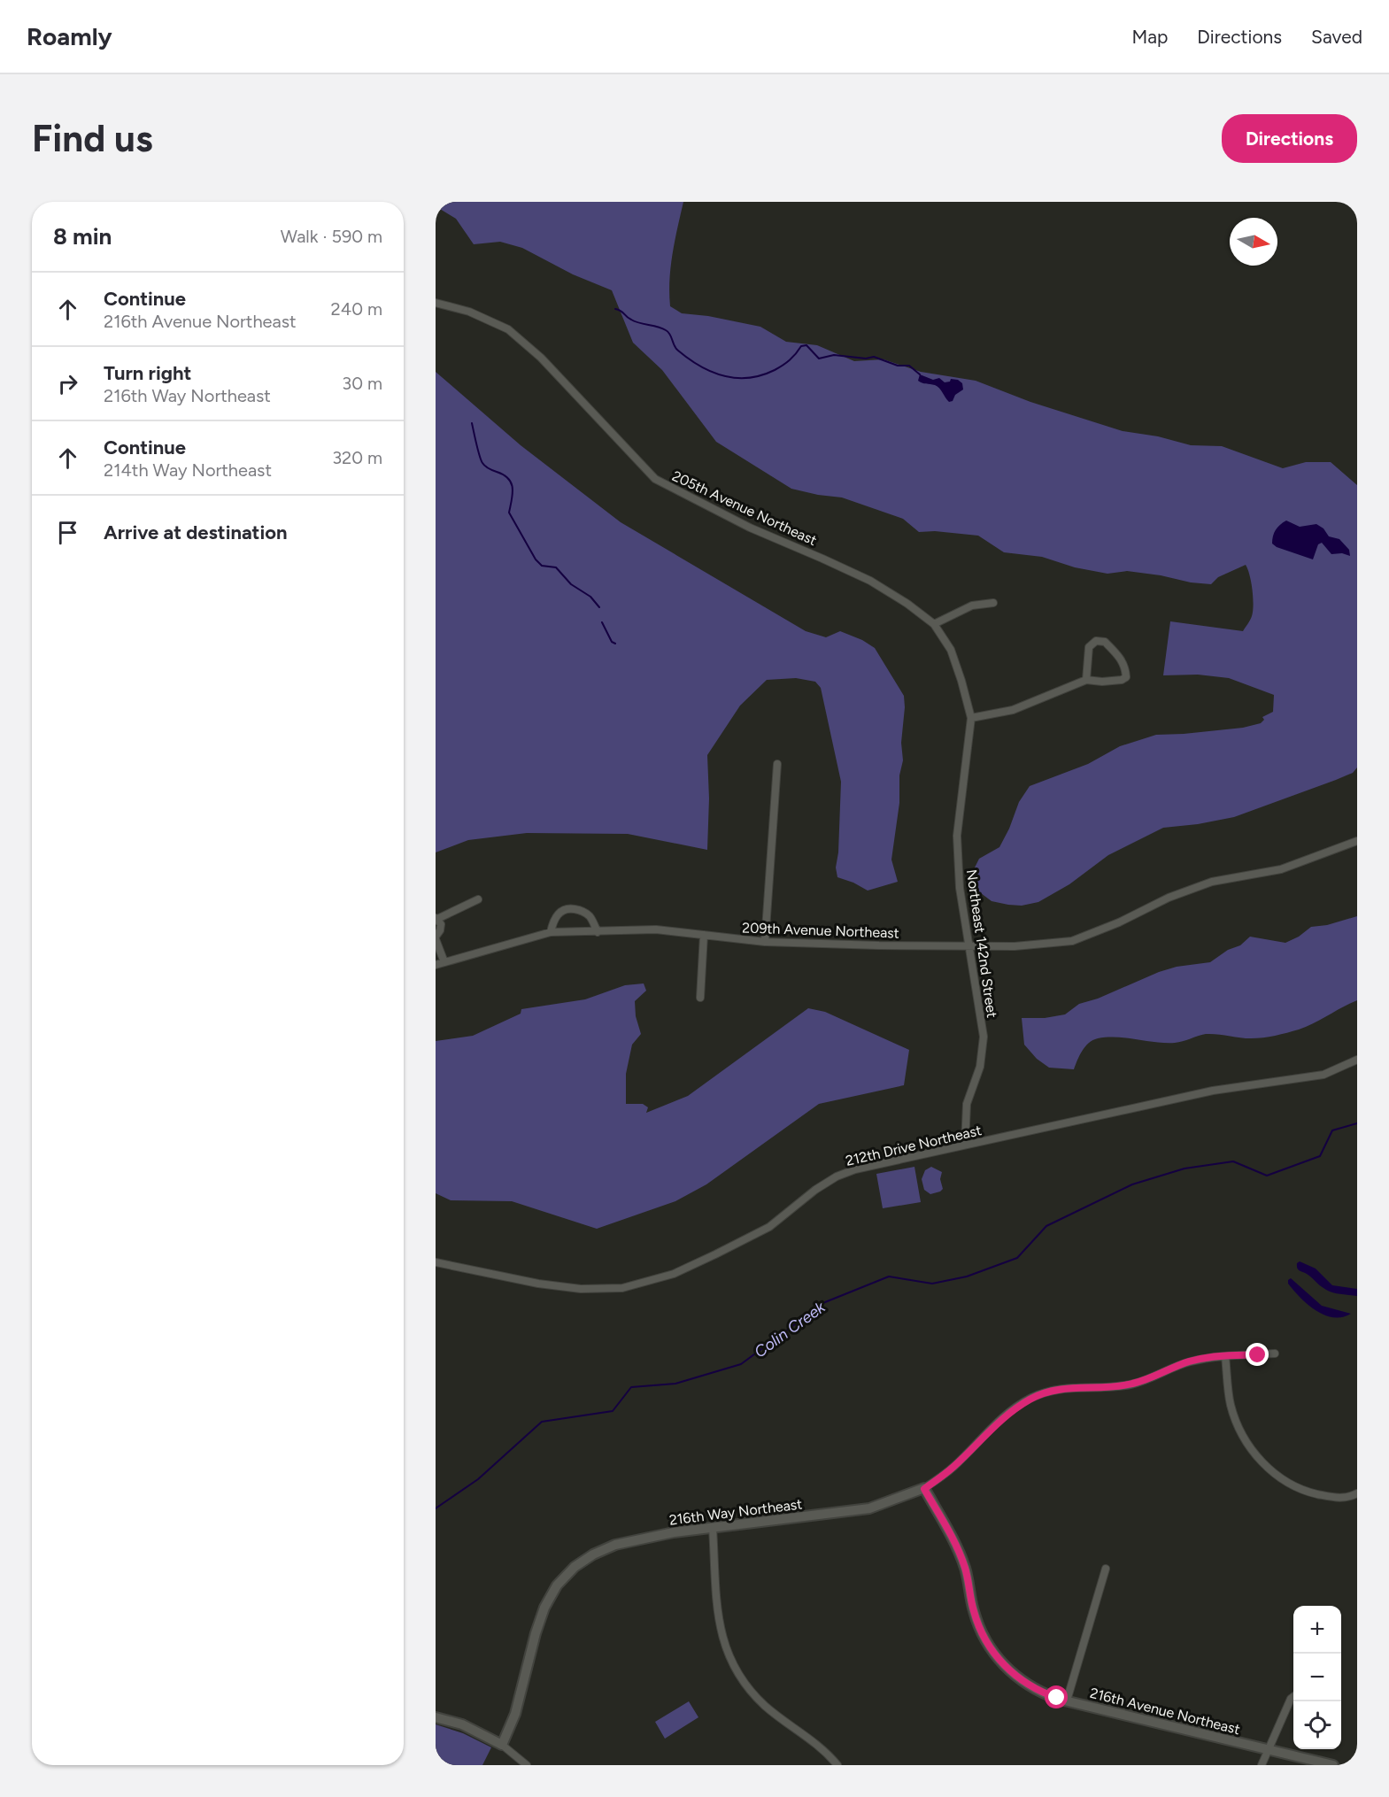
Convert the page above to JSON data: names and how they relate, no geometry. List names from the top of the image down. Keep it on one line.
{"streets":{"street":["205th Avenue Northeast","209th Avenue Northeast","Northeast 142nd Street","212th Drive Northeast","216th Way Northeast","216th Avenue Northeast"]},"crossings":[["205th Avenue Northeast","Northeast 142nd Street"],["209th Avenue Northeast","Northeast 142nd Street"],["Northeast 142nd Street","212th Drive Northeast"],["216th Way Northeast","216th Avenue Northeast"]],"water":["Colin Creek"],"north":"right","page":{"header":"Roamly","nav":["Map","Directions","Saved"],"buttons":"Directions","title":"Find us","heading":["8 min","Walk · 590 m"],"list":[["Continue","216th Avenue Northeast","240 m"],["Turn right","216th Way Northeast","30 m"],["Continue","214th Way Northeast","320 m"],"Arrive at destination"],"map_buttons":["+","−"]}}
